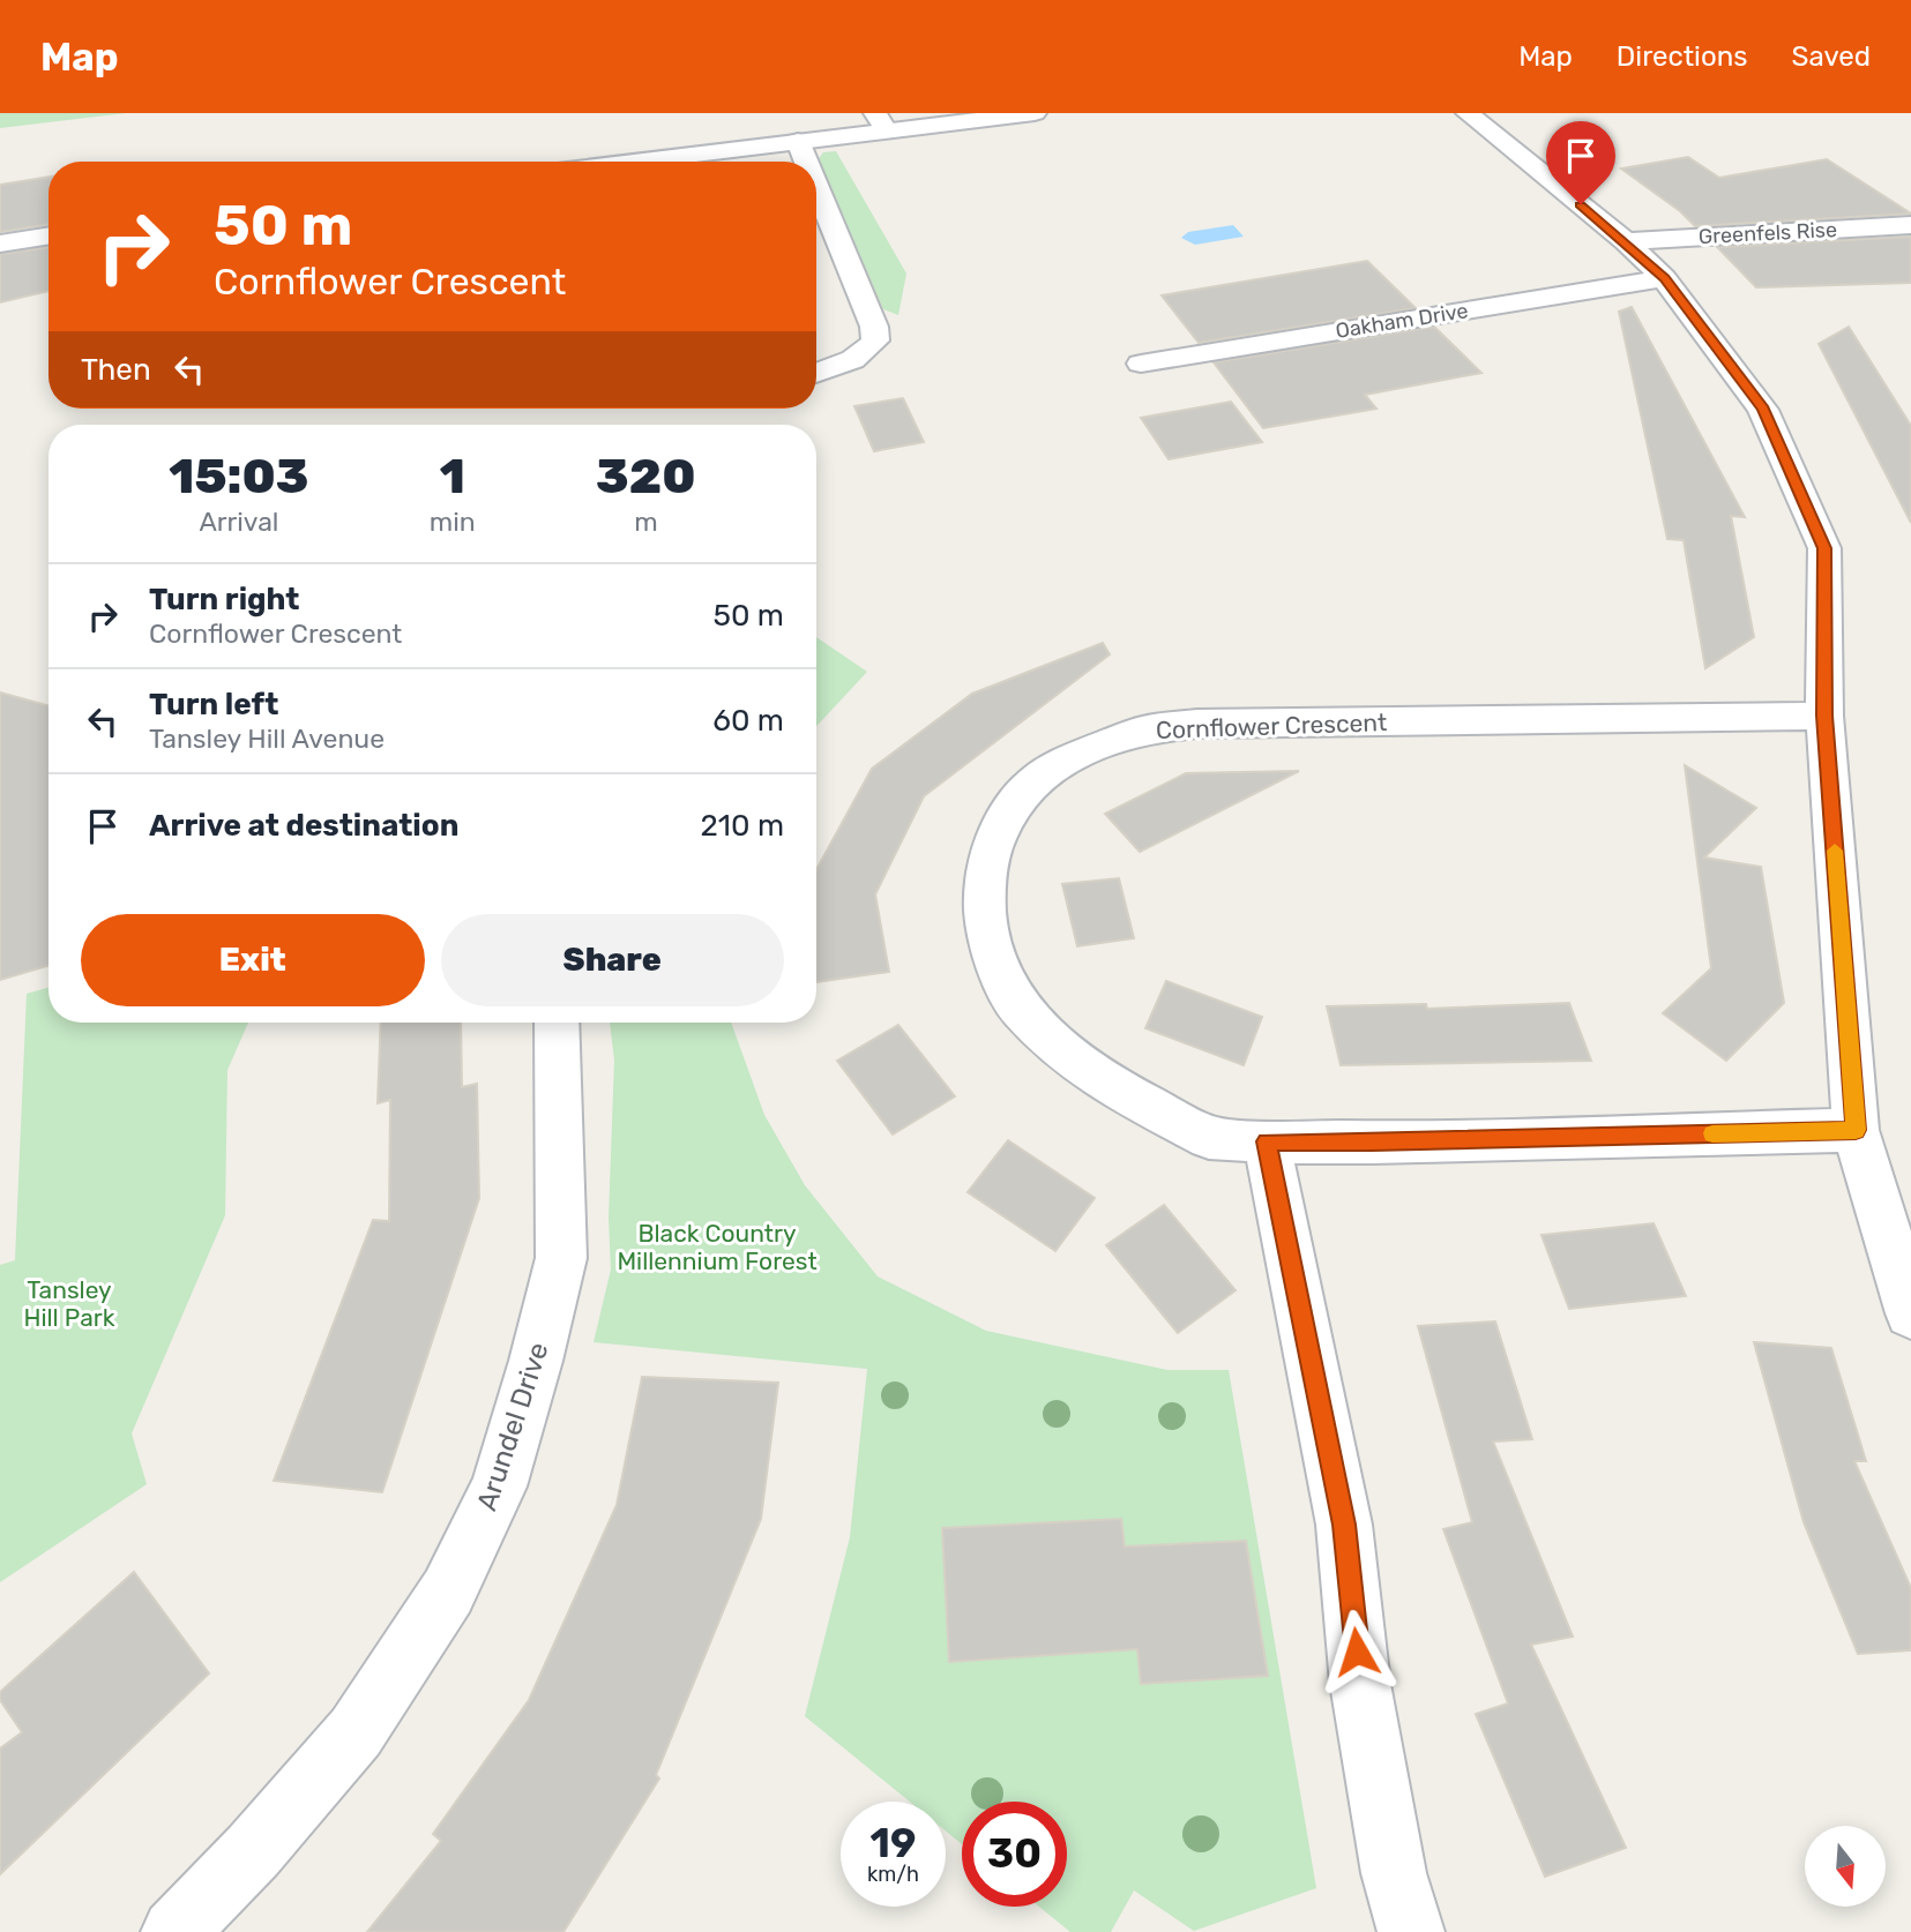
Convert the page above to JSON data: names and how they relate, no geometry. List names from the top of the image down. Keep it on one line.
{"streets":{"street":["Greenfels Rise","Oakham Drive","Cornflower Crescent","Arundel Drive"]},"parks":["Black Country Millennium Forest","Tansley Hill Park"],"north":"bottom","page":{"header":"Map","nav":["Map","Directions","Saved"],"turn":["50 m","Cornflower Crescent"],"then":"Then","eta":["15:03","Arrival","1","min","320","m"],"list":[{"name":"Turn right","note":"Cornflower Crescent","value":"50 m"},{"name":"Turn left","note":"Tansley Hill Avenue","value":"60 m"},{"name":"Arrive at destination","value":"210 m"}],"buttons":["Exit","Share"],"speed":"19 km/h","limit":"30"}}
